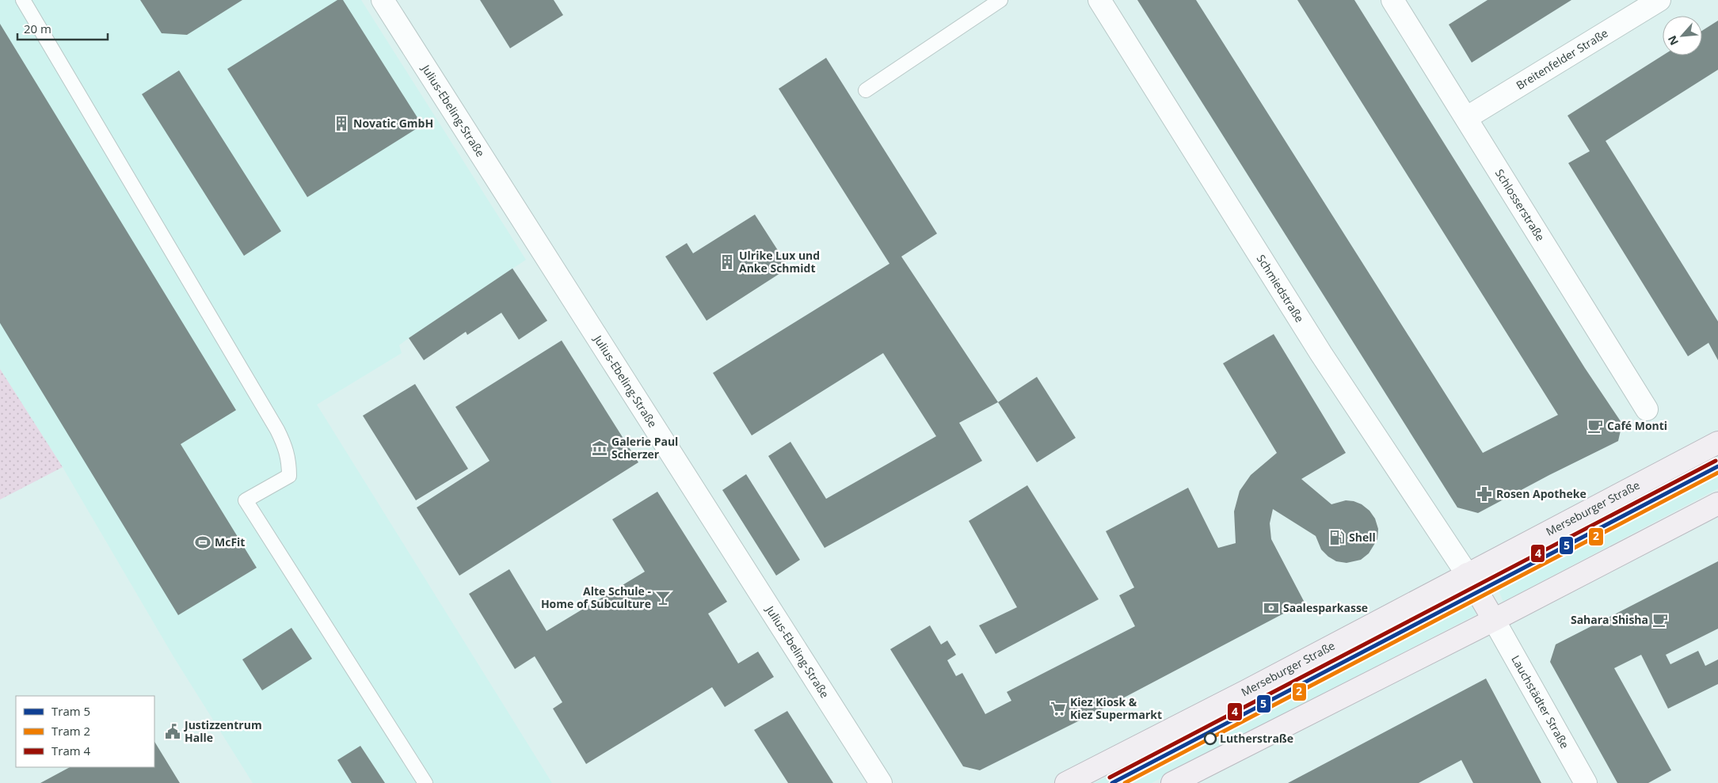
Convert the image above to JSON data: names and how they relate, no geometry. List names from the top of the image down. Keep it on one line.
{"streets":{"main road":["Merseburger Straße"],"street":["Breitenfelder Straße","Julius-Ebeling-Straße","Schlosserstraße","Schmiedstraße","Lauchstädter Straße"]},"crossings":[["Breitenfelder Straße","Schlosserstraße"],["Schmiedstraße","Merseburger Straße"]],"places":{"building":["Novatic GmbH","Ulrike Lux und Anke Schmidt"],"cafe":["Café Monti","Sahara Shisha"],"museum":["Galerie Paul Scherzer"],"pharmacy":["Rosen Apotheke"],"fuel station":["Shell"],"sports":["McFit"],"bar":["Alte Schule - Home of Subculture"],"bank":["Saalesparkasse"],"supermarket":["Kiez Kiosk & Kiez Supermarkt"],"public building":["Justizzentrum Halle"],"other":["Lutherstraße"]},"lines":["tram line 4","tram line 5","tram line 2"],"legend":["Tram 5","Tram 2","Tram 4"],"scale_bar":"20 m","north":"bottom left"}
